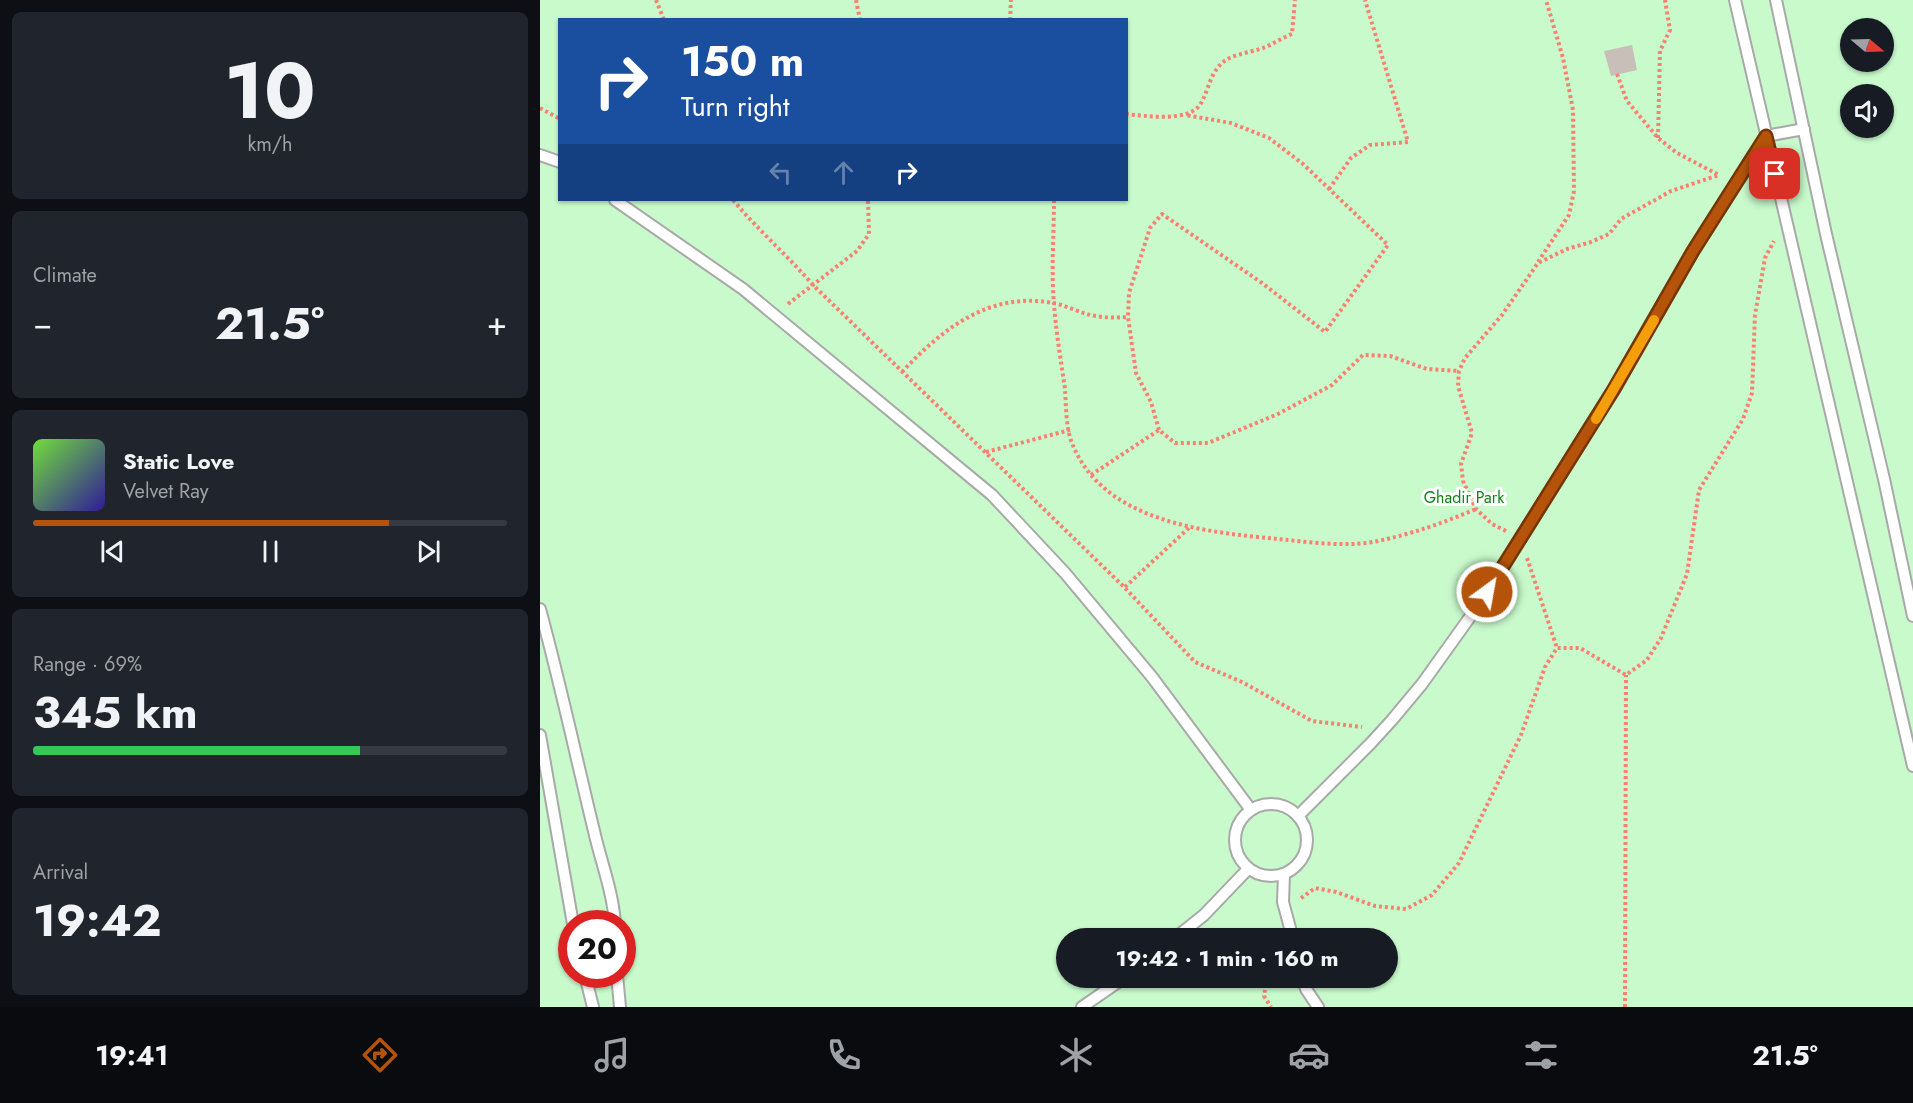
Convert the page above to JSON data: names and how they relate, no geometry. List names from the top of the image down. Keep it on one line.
{"parks":["Ghadir Park"],"north":"right","page":{"tile":[["10","km/h"],"Climate",["Range · 69%","345 km"],["Arrival","19:42"]],"turn":["150 m","Turn right"],"heat":["−","21.5°","+"],"song":["Static Love","Velvet Ray"],"limit":"20","trip":"19:42 · 1 min · 160 m","tabs":["19:41","21.5°"]}}
